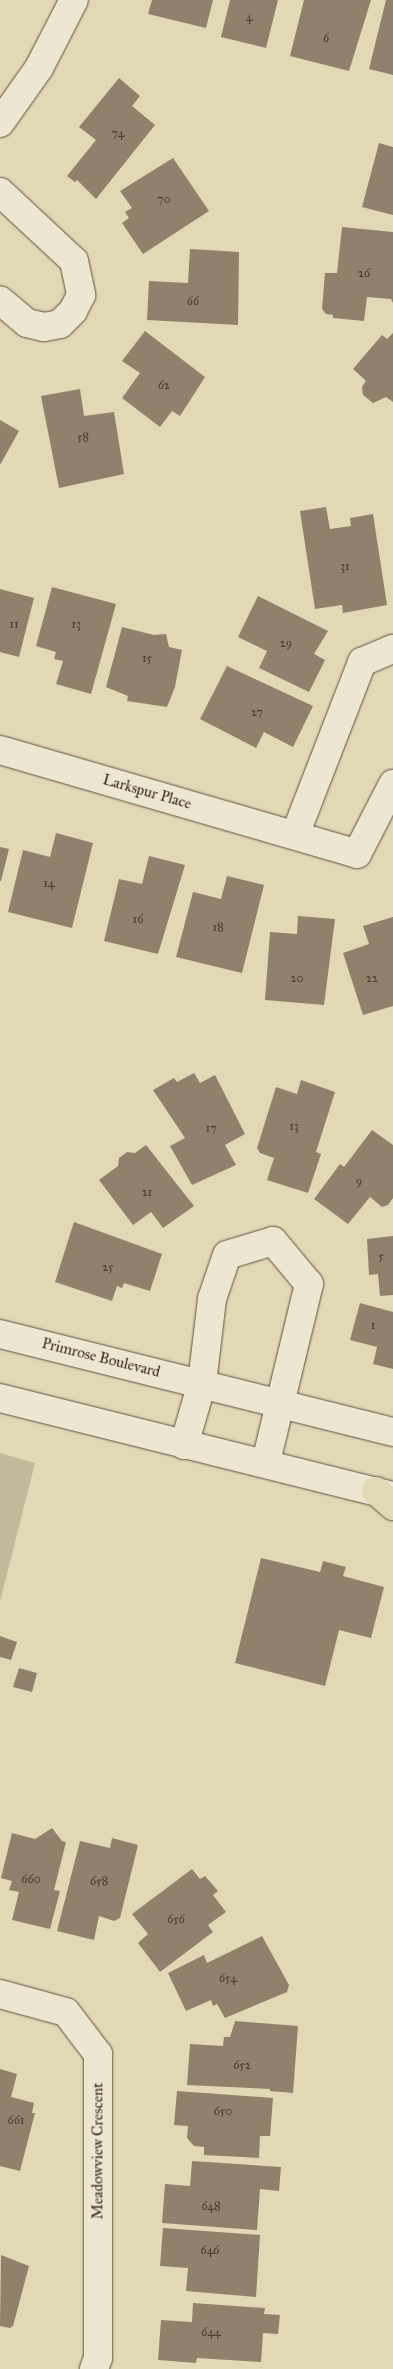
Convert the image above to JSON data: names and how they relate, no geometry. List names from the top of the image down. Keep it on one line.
{"streets":{"street":["Larkspur Place","Primrose Boulevard","Meadowview Crescent"]},"house_numbers":["4","6","74","70","26","66","62","58","31","11","13","29","15","27","14","16","18","20","22","13","17","9","21","5","25","1","660","658","656","654","652","650","661","648","646","644"]}
